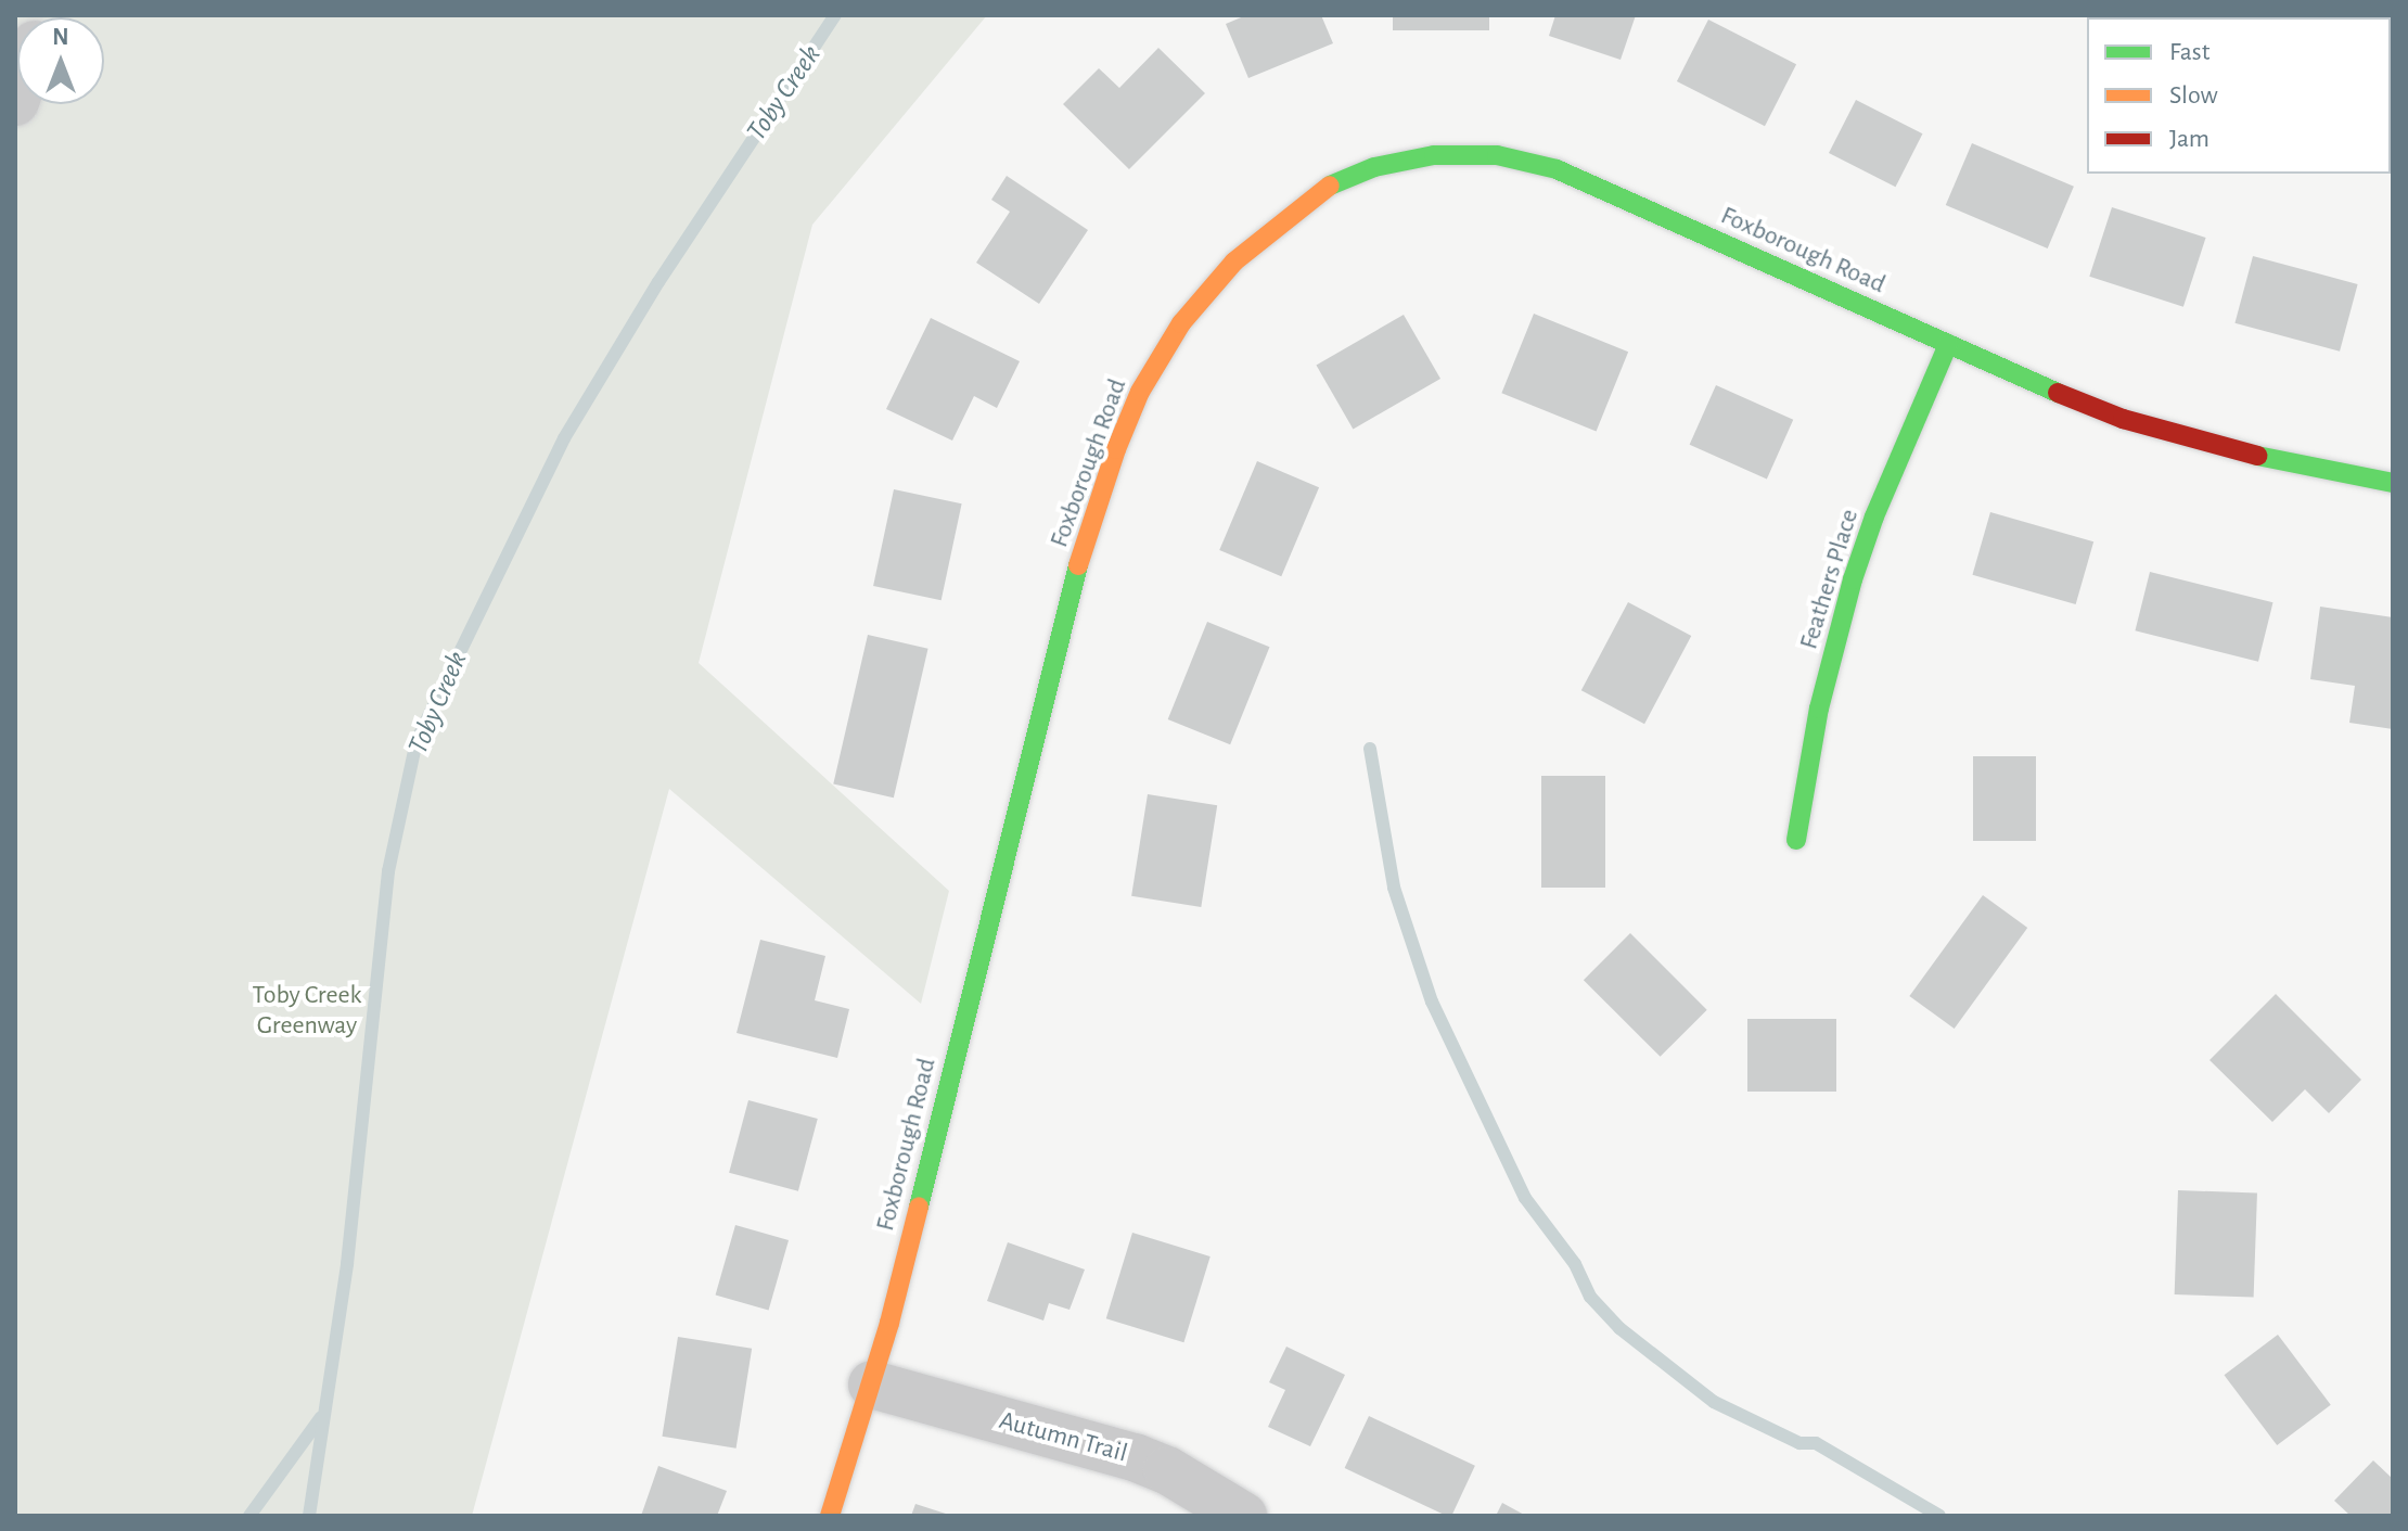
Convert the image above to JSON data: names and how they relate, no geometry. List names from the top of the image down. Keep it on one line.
{"streets":{"street":["Foxborough Road","Feathers Place","Autumn Trail"]},"crossings":[["Foxborough Road","Feathers Place"],["Foxborough Road","Autumn Trail"]],"water":["Toby Creek"],"parks":["Toby Creek Greenway"],"legend":["Fast","Slow","Jam"],"north":"top"}
